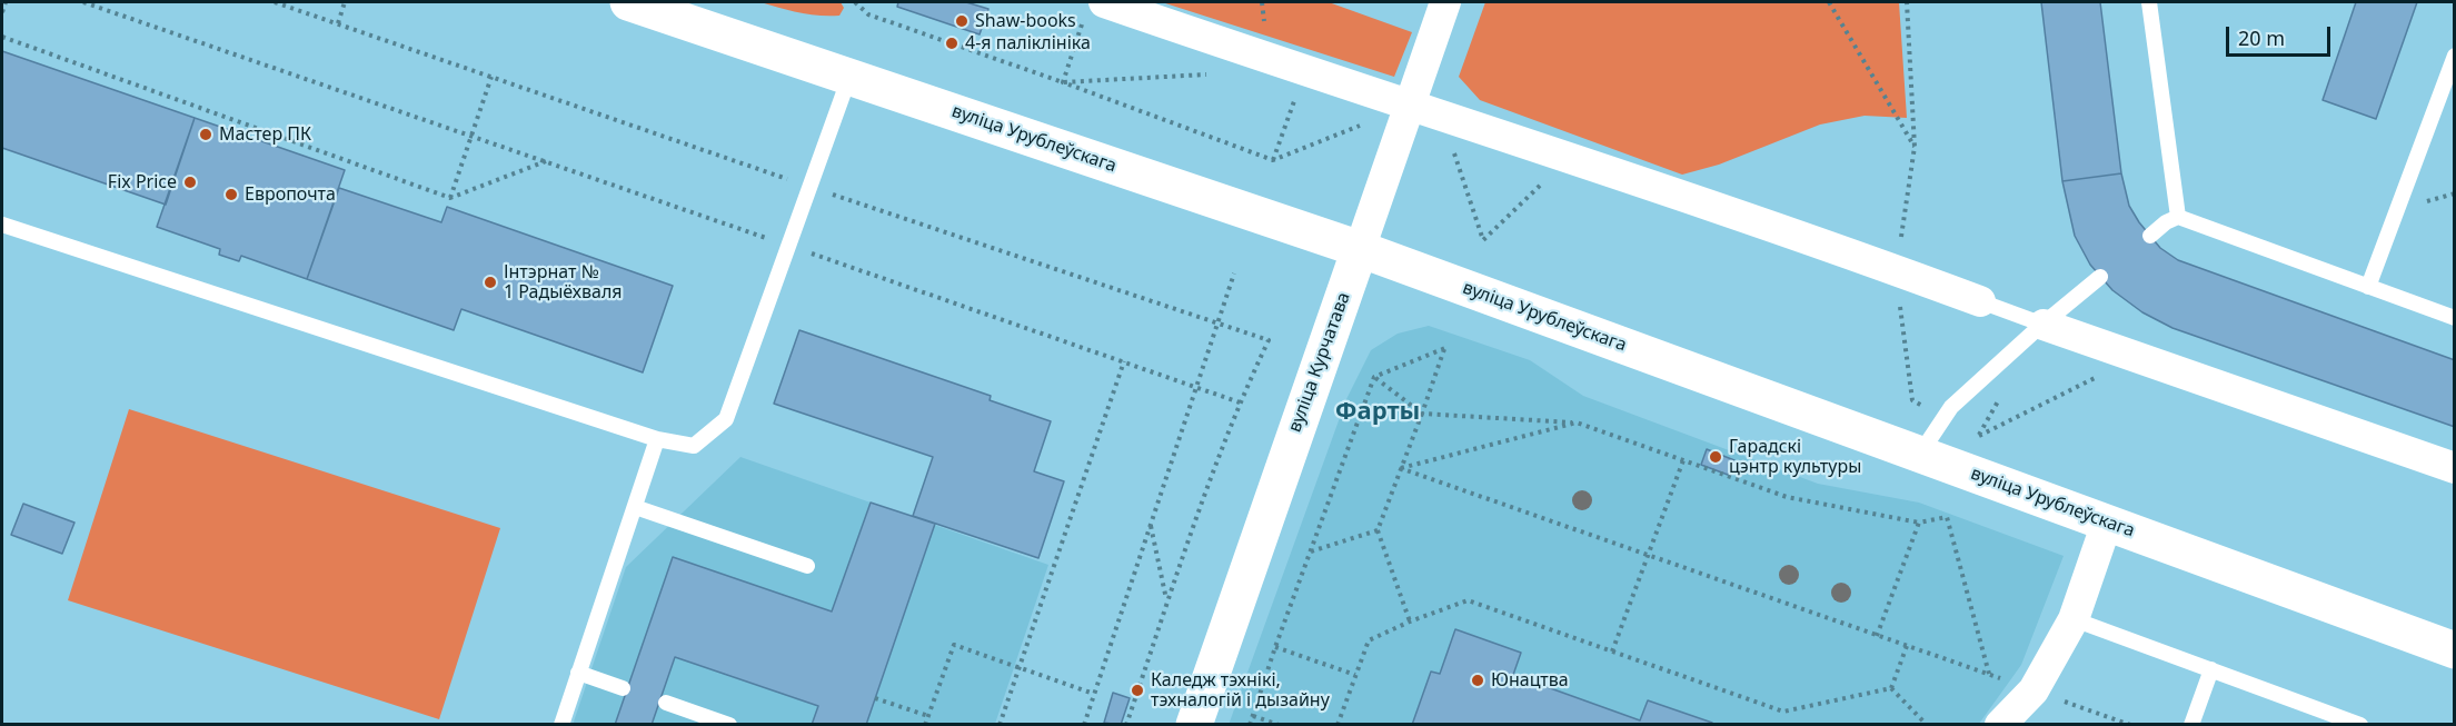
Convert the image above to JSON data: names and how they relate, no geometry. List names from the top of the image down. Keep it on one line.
{"streets":{"main road":["вуліца Урублеўскага","вуліца Курчатава"]},"crossings":[["вуліца Урублеўскага","вуліца Курчатава"]],"districts":["Фарты"],"places":["Shaw-books","4-я паліклініка","Мастер ПК","Fix Price","Европочта","Інтэрнат № 1 Радыёхваля","Гарадскі цэнтр культуры","Юнацтва","Каледж тэхнікі, тэхналогій і дызайну"],"scale_bar":"20 m"}
